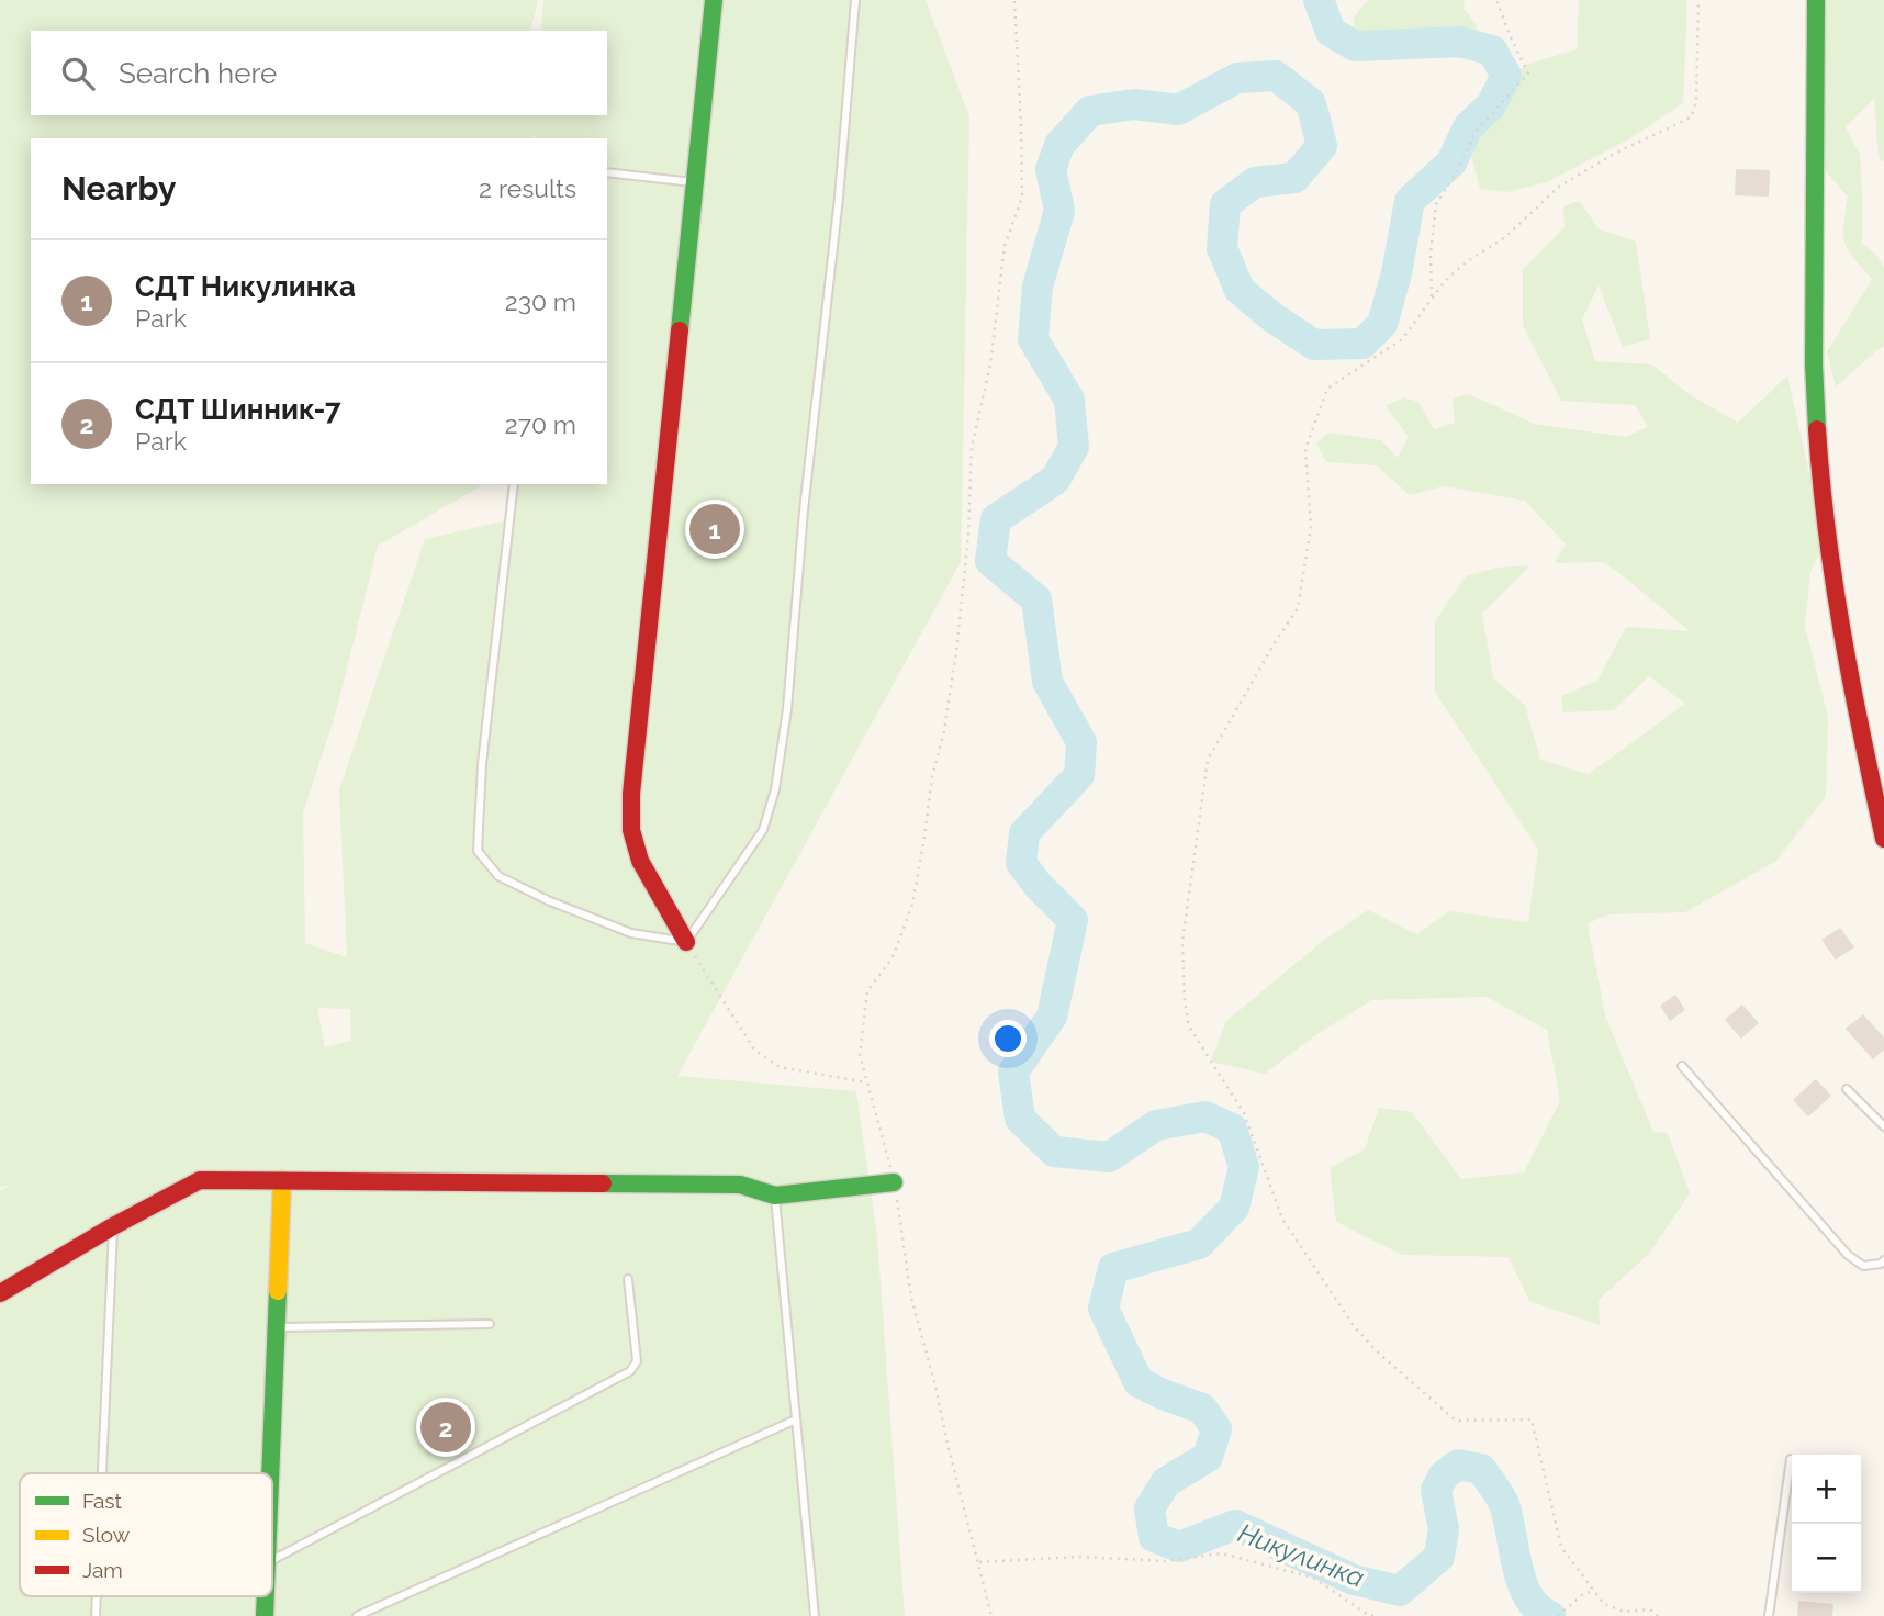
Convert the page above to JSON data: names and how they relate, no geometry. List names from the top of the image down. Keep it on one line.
{"water":["Никулинка"],"legend":["Fast","Slow","Jam"],"page":{"search":"Search here","heading":["Nearby","2 results"],"list":[{"mark":"1","name":"СДТ Никулинка","note":"Park","value":"230 m"},{"mark":"2","name":"СДТ Шинник-7","note":"Park","value":"270 m"}],"pins":["1","2"],"map_buttons":["+","−"]}}
